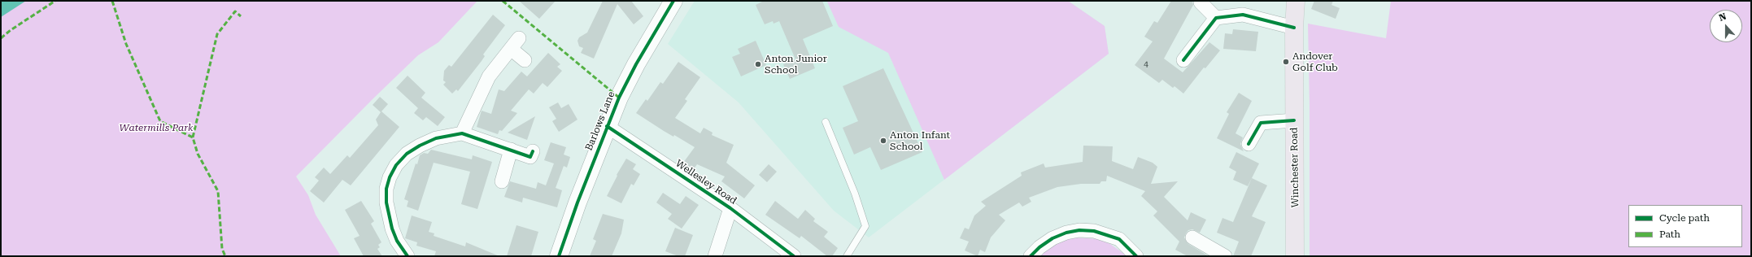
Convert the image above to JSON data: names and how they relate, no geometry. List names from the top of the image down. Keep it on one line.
{"streets":{"main road":["Winchester Road"],"street":["Barlows Lane","Wellesley Road"]},"crossings":[["Barlows Lane","Wellesley Road"]],"parks":["Watermills Park"],"places":["Andover Golf Club","Anton Junior School","Anton Infant School"],"house_numbers":["4"],"legend":["Cycle path","Path"],"north":"top"}
